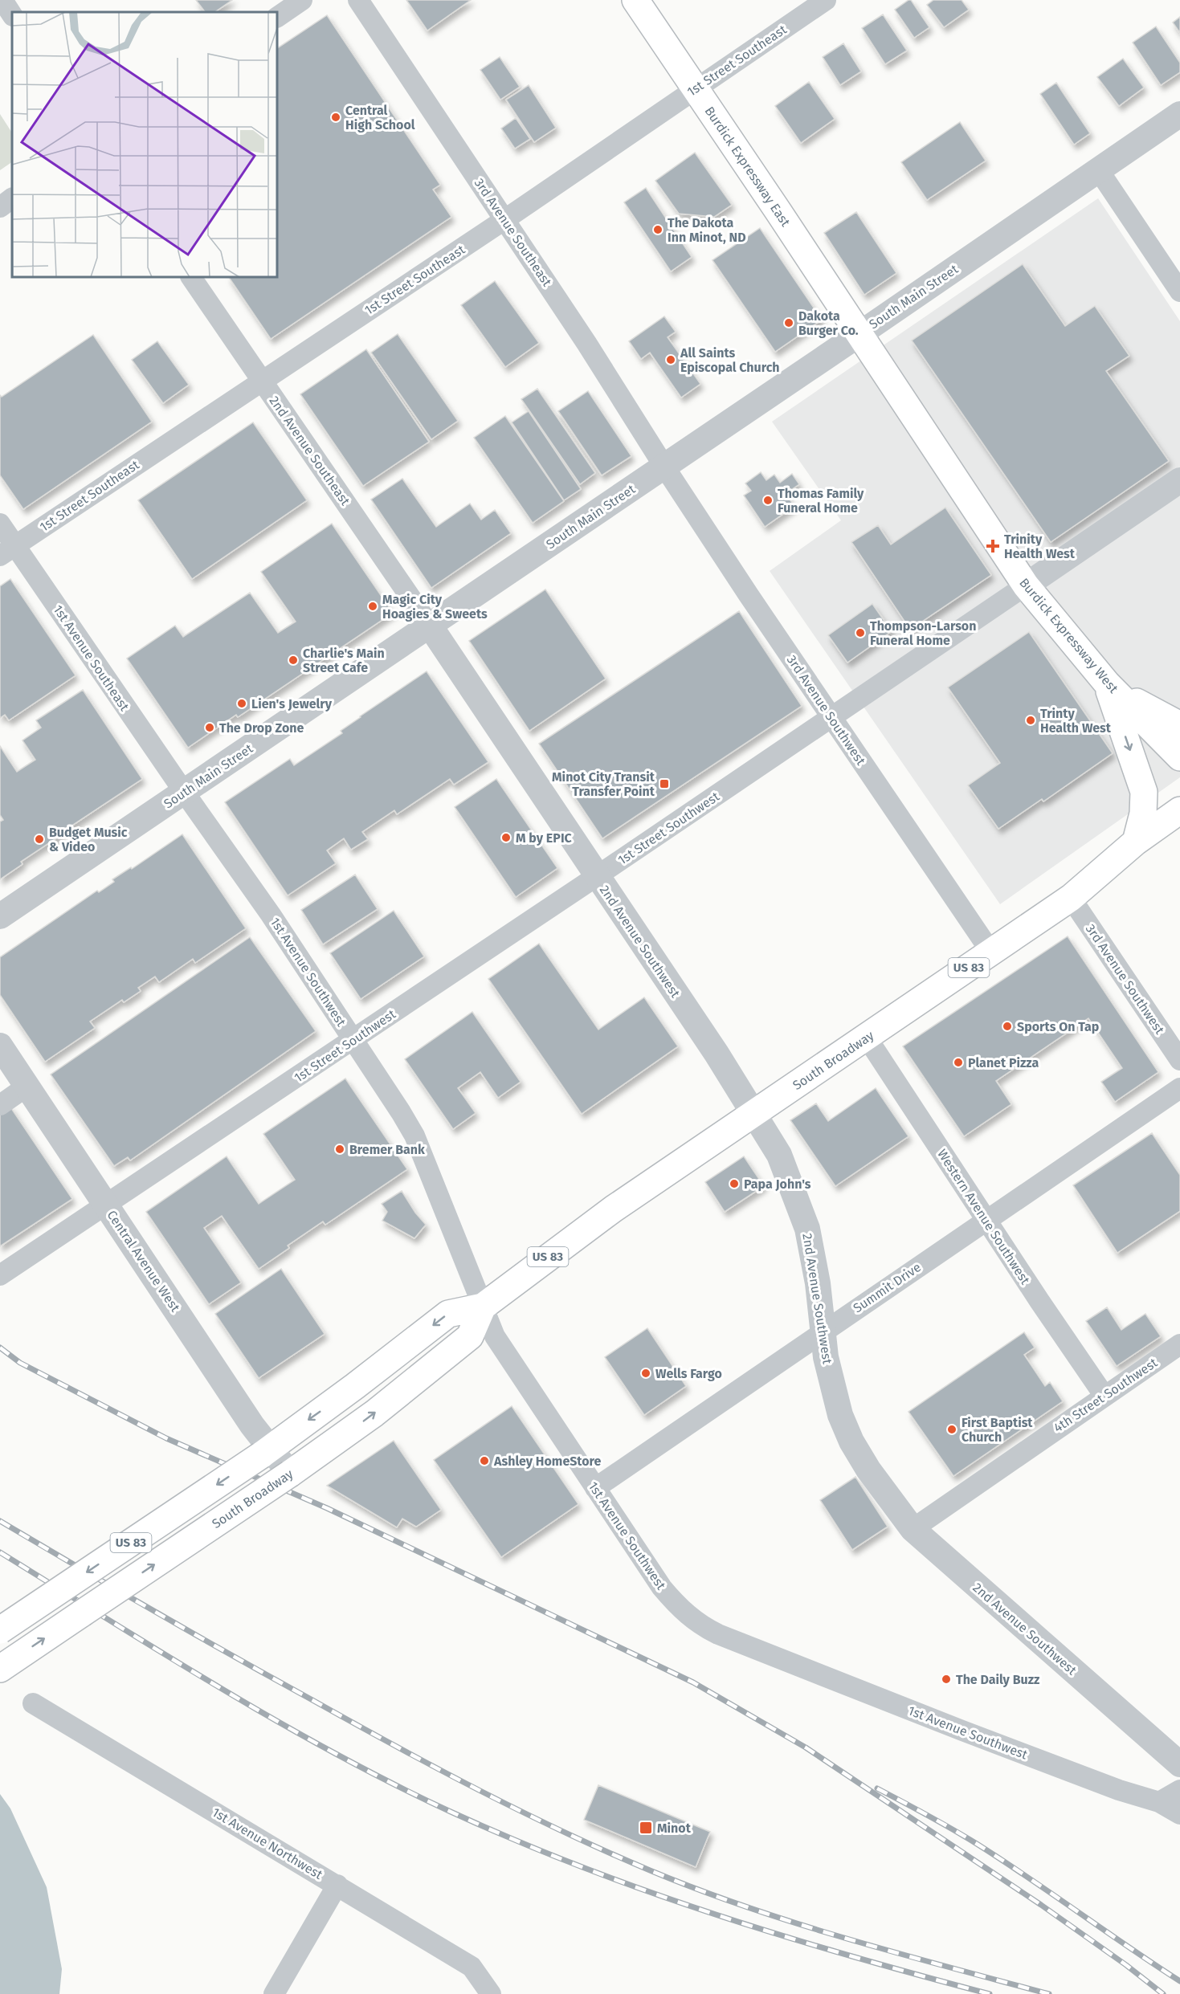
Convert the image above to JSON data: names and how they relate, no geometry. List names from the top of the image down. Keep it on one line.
{"streets":{"main road":["Burdick Expressway East","Burdick Expressway West","US 83","South Broadway"],"street":["1st Street Southeast","3rd Avenue Southeast","South Main Street","2nd Avenue Southeast","1st Avenue Southeast","3rd Avenue Southwest","1st Street Southwest","2nd Avenue Southwest","1st Avenue Southwest","Western Avenue Southwest","Central Avenue West","Summit Drive","4th Street Southwest","1st Avenue Northwest"]},"crossings":[["1st Street Southeast","Burdick Expressway East"],["1st Street Southeast","3rd Avenue Southeast"],["1st Street Southeast","2nd Avenue Southeast"],["1st Street Southeast","1st Avenue Southeast"],["Burdick Expressway East","South Main Street"],["Burdick Expressway East","Burdick Expressway West"],["3rd Avenue Southeast","South Main Street"],["3rd Avenue Southeast","3rd Avenue Southwest"],["South Main Street","2nd Avenue Southeast"],["South Main Street","Burdick Expressway West"],["South Main Street","1st Avenue Southeast"],["South Main Street","3rd Avenue Southwest"],["South Main Street","2nd Avenue Southwest"],["South Main Street","1st Avenue Southwest"],["2nd Avenue Southeast","2nd Avenue Southwest"],["Burdick Expressway West","1st Street Southwest"],["1st Avenue Southeast","1st Avenue Southwest"],["3rd Avenue Southwest","1st Street Southwest"],["3rd Avenue Southwest","South Broadway"],["1st Street Southwest","2nd Avenue Southwest"],["1st Street Southwest","1st Avenue Southwest"],["1st Street Southwest","Central Avenue West"],["2nd Avenue Southwest","South Broadway"],["2nd Avenue Southwest","Summit Drive"],["2nd Avenue Southwest","4th Street Southwest"],["1st Avenue Southwest","South Broadway"],["1st Avenue Southwest","Summit Drive"],["South Broadway","Western Avenue Southwest"],["South Broadway","Central Avenue West"],["Western Avenue Southwest","Summit Drive"],["Western Avenue Southwest","4th Street Southwest"]],"places":{"other":["Central High School","The Dakota Inn Minot, ND","Dakota Burger Co.","All Saints Episcopal Church","Thomas Family Funeral Home","Magic City Hoagies & Sweets","Thompson-Larson Funeral Home","Charlie's Main Street Cafe","Lien's Jewelry","Trinty Health West","The Drop Zone","M by EPIC","Budget Music & Video","Sports On Tap","Planet Pizza","Bremer Bank","Papa John's","Wells Fargo","First Baptist Church","Ashley HomeStore","The Daily Buzz"],"health":["Trinity Health West"],"transit":["Minot City Transit Transfer Point","Minot"]}}
